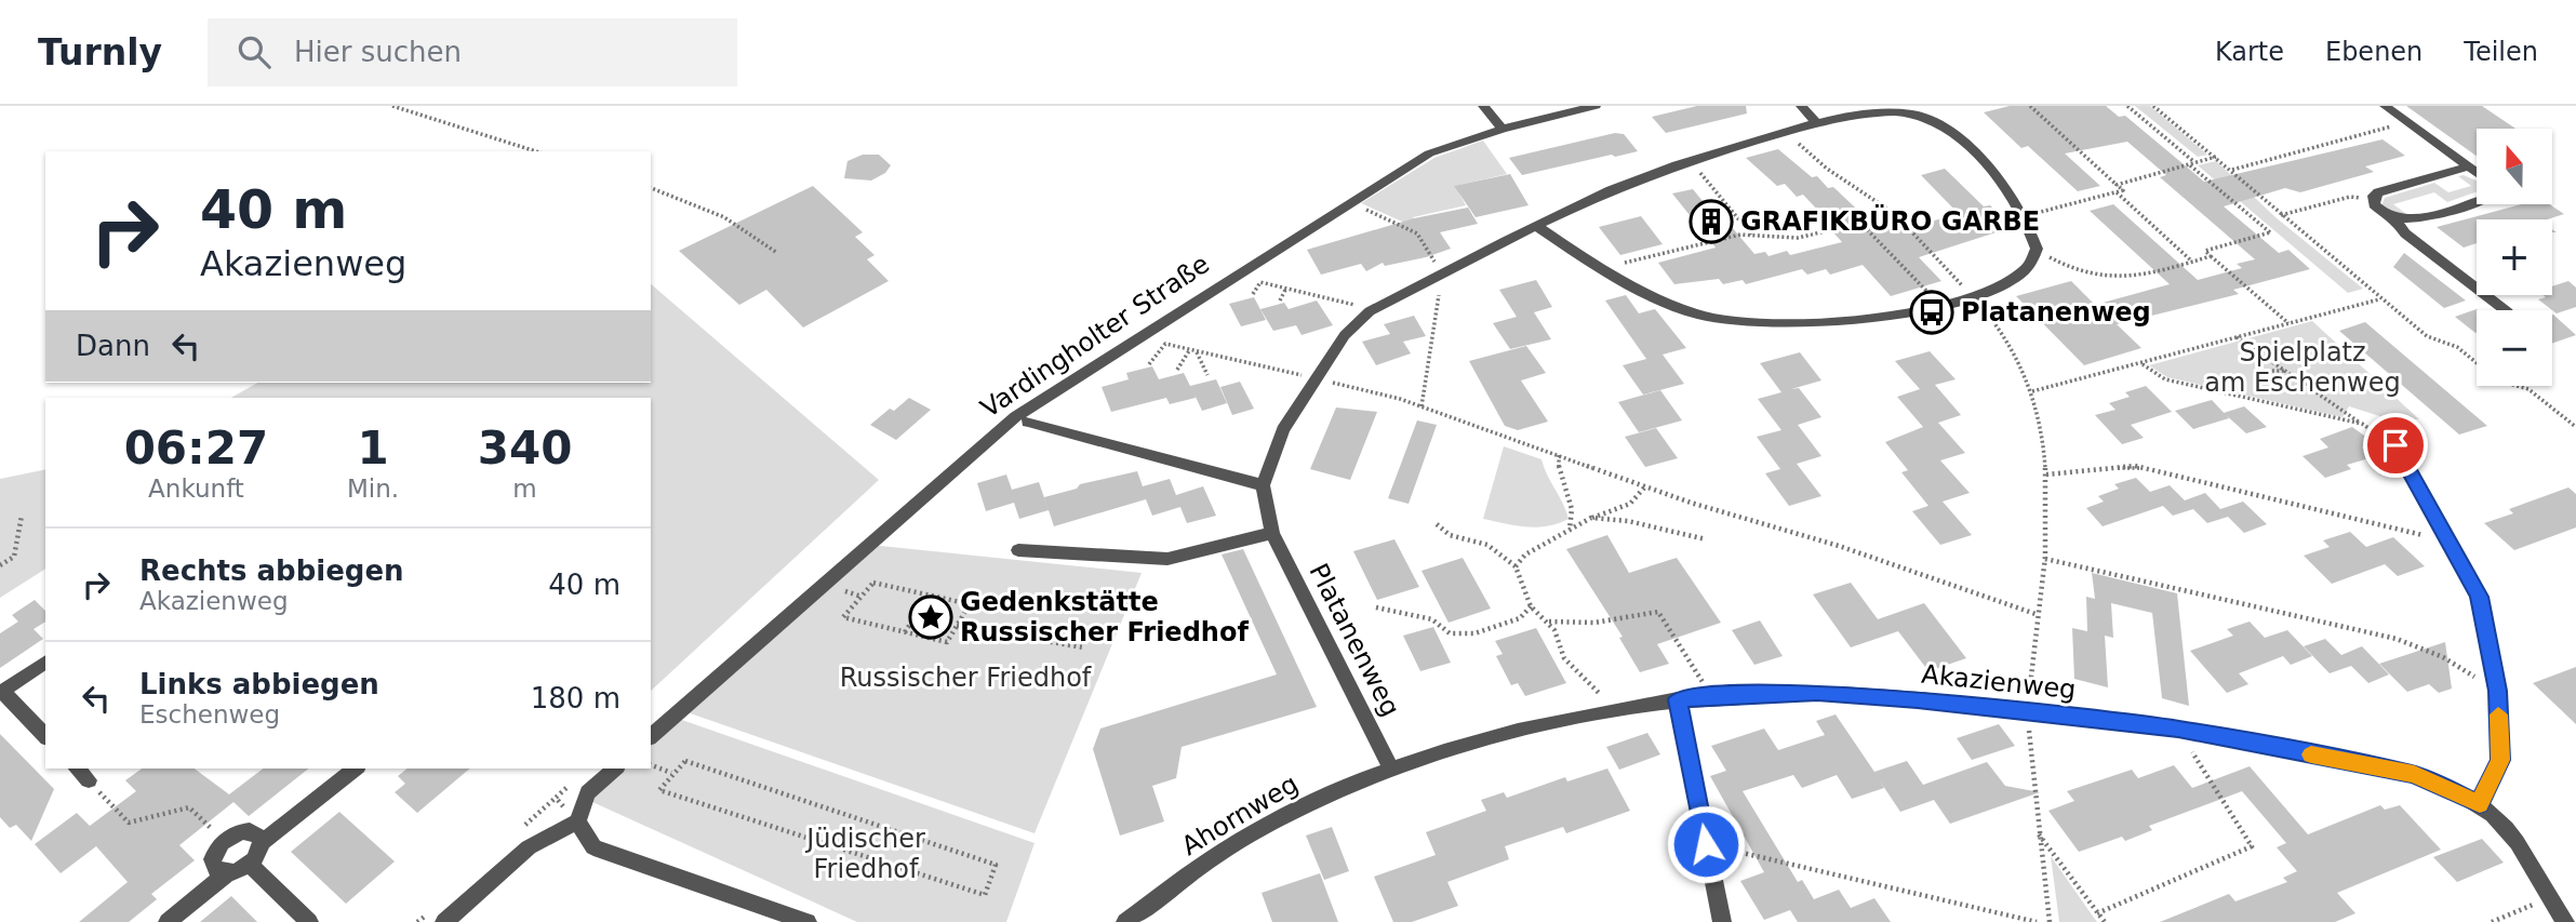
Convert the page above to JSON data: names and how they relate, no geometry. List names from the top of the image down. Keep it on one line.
{"streets":{"street":["Vardingholter Straße","Platanenweg","Akazienweg","Ahornweg"]},"crossings":[["Platanenweg","Akazienweg"],["Platanenweg","Ahornweg"],["Akazienweg","Ahornweg"]],"parks":["Spielplatz am Eschenweg","Russischer Friedhof","Jüdischer Friedhof"],"places":{"building":["GRAFIKBÜRO GARBE"],"bus stop":["Platanenweg"],"place":["Gedenkstätte Russischer Friedhof"]},"north":"top","page":{"header":"Turnly","search":"Hier suchen","nav":["Karte","Ebenen","Teilen"],"map_buttons":["+","−"],"turn":["40 m","Akazienweg"],"then":"Dann","eta":["06:27","Ankunft","1","Min.","340","m"],"list":[{"name":"Rechts abbiegen","note":"Akazienweg","value":"40 m"},{"name":"Links abbiegen","note":"Eschenweg","value":"180 m"}]}}
